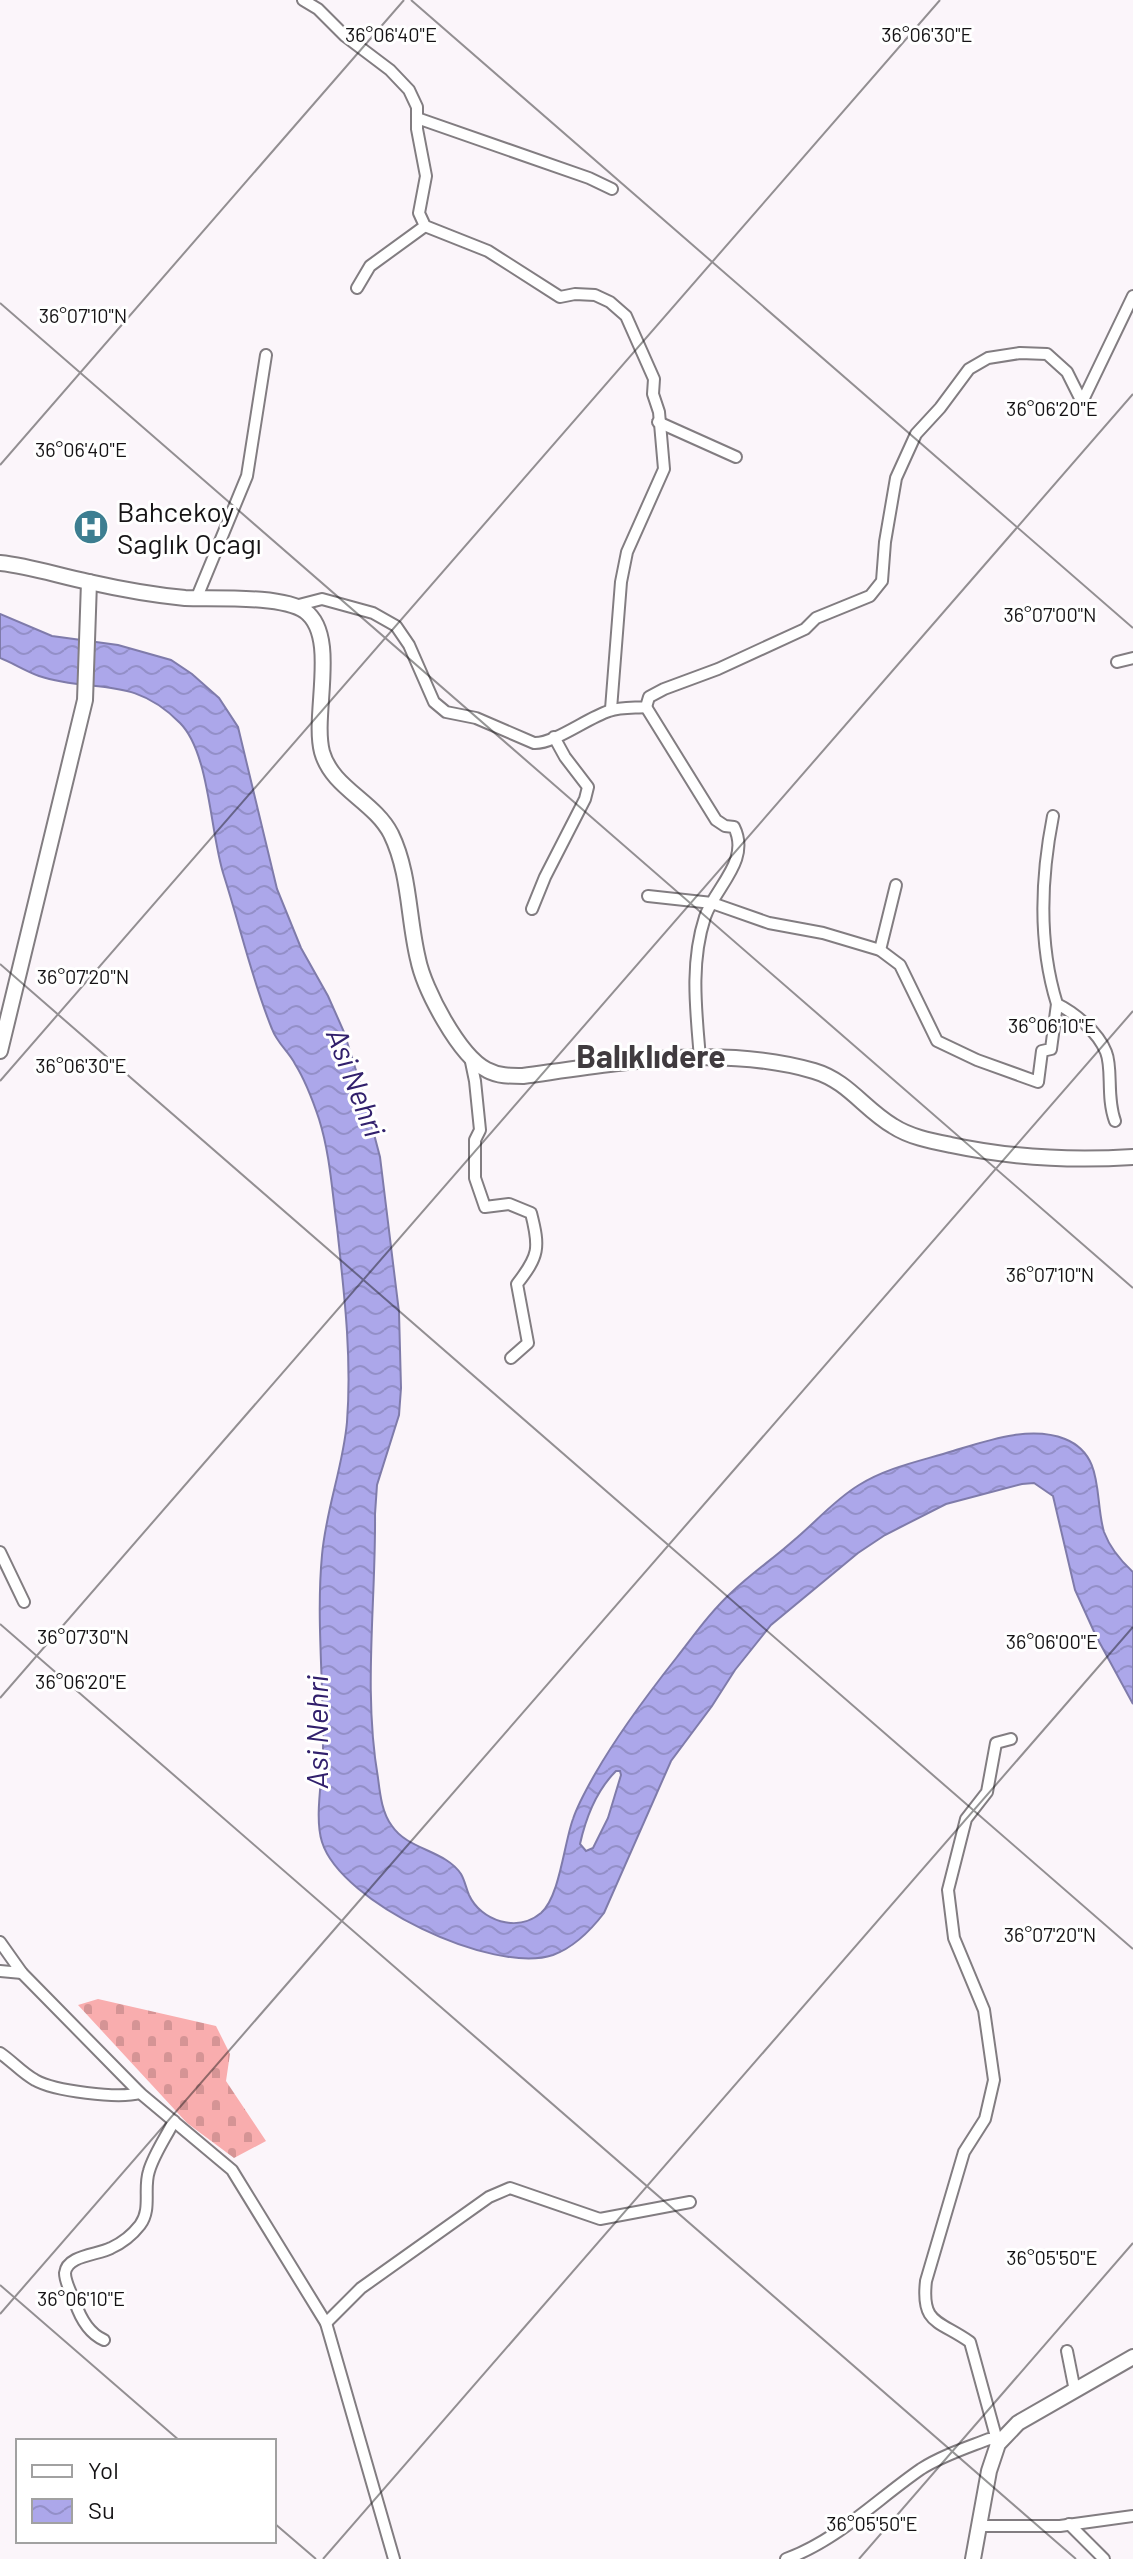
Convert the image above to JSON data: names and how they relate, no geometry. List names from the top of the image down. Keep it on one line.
{"districts":["Balıklıdere"],"water":["Asi Nehri"],"places":{"hospital":["Bahcekoy Saglık Ocagı"]},"legend":["Yol","Su"],"coordinates":["36°06'40\"E","36°06'30\"E","36°07'10\"N","36°06'20\"E","36°07'00\"N","36°07'20\"N","36°06'10\"E","36°07'30\"N","36°06'00\"E","36°05'50\"E"]}
